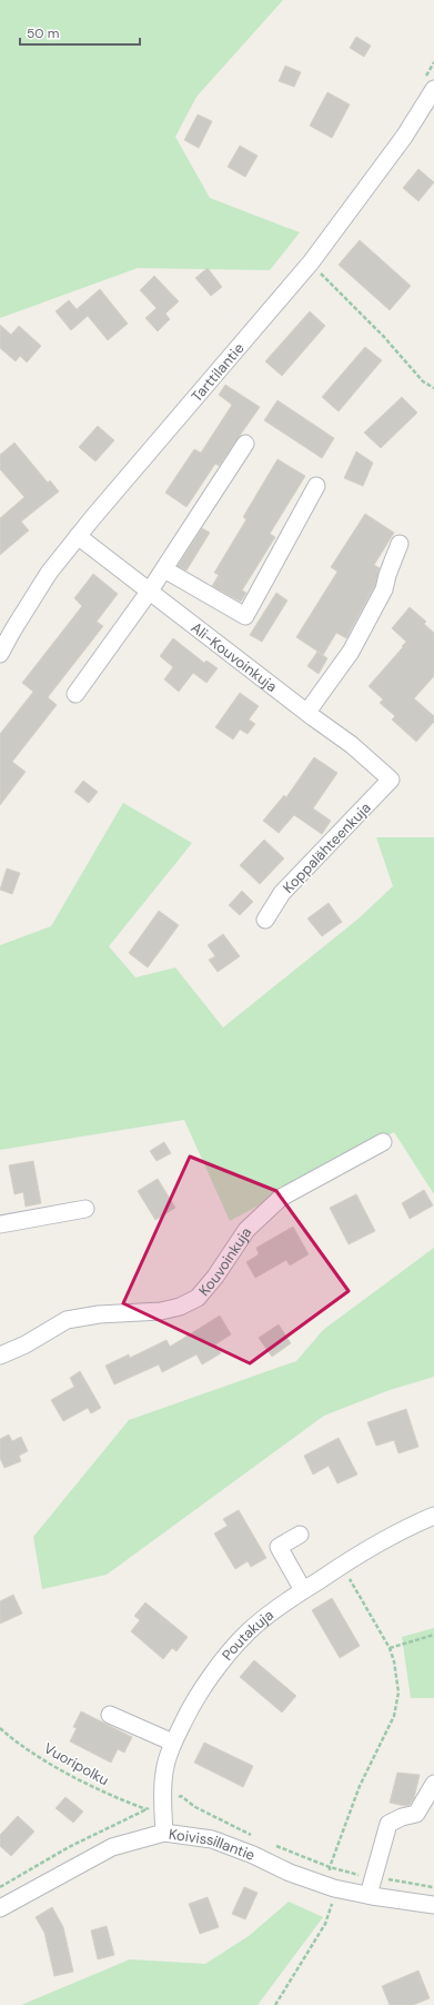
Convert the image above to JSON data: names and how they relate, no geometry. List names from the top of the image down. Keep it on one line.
{"streets":{"street":["Tarttilantie","Ali-Kouvoinkuja","Koppalähteenkuja","Kouvoinkuja","Poutakuja","Koivissillantie"],"path":["Vuoripolku"]},"crossings":[["Tarttilantie","Ali-Kouvoinkuja"],["Ali-Kouvoinkuja","Koppalähteenkuja"],["Poutakuja","Koivissillantie"]],"scale_bar":"50 m"}
